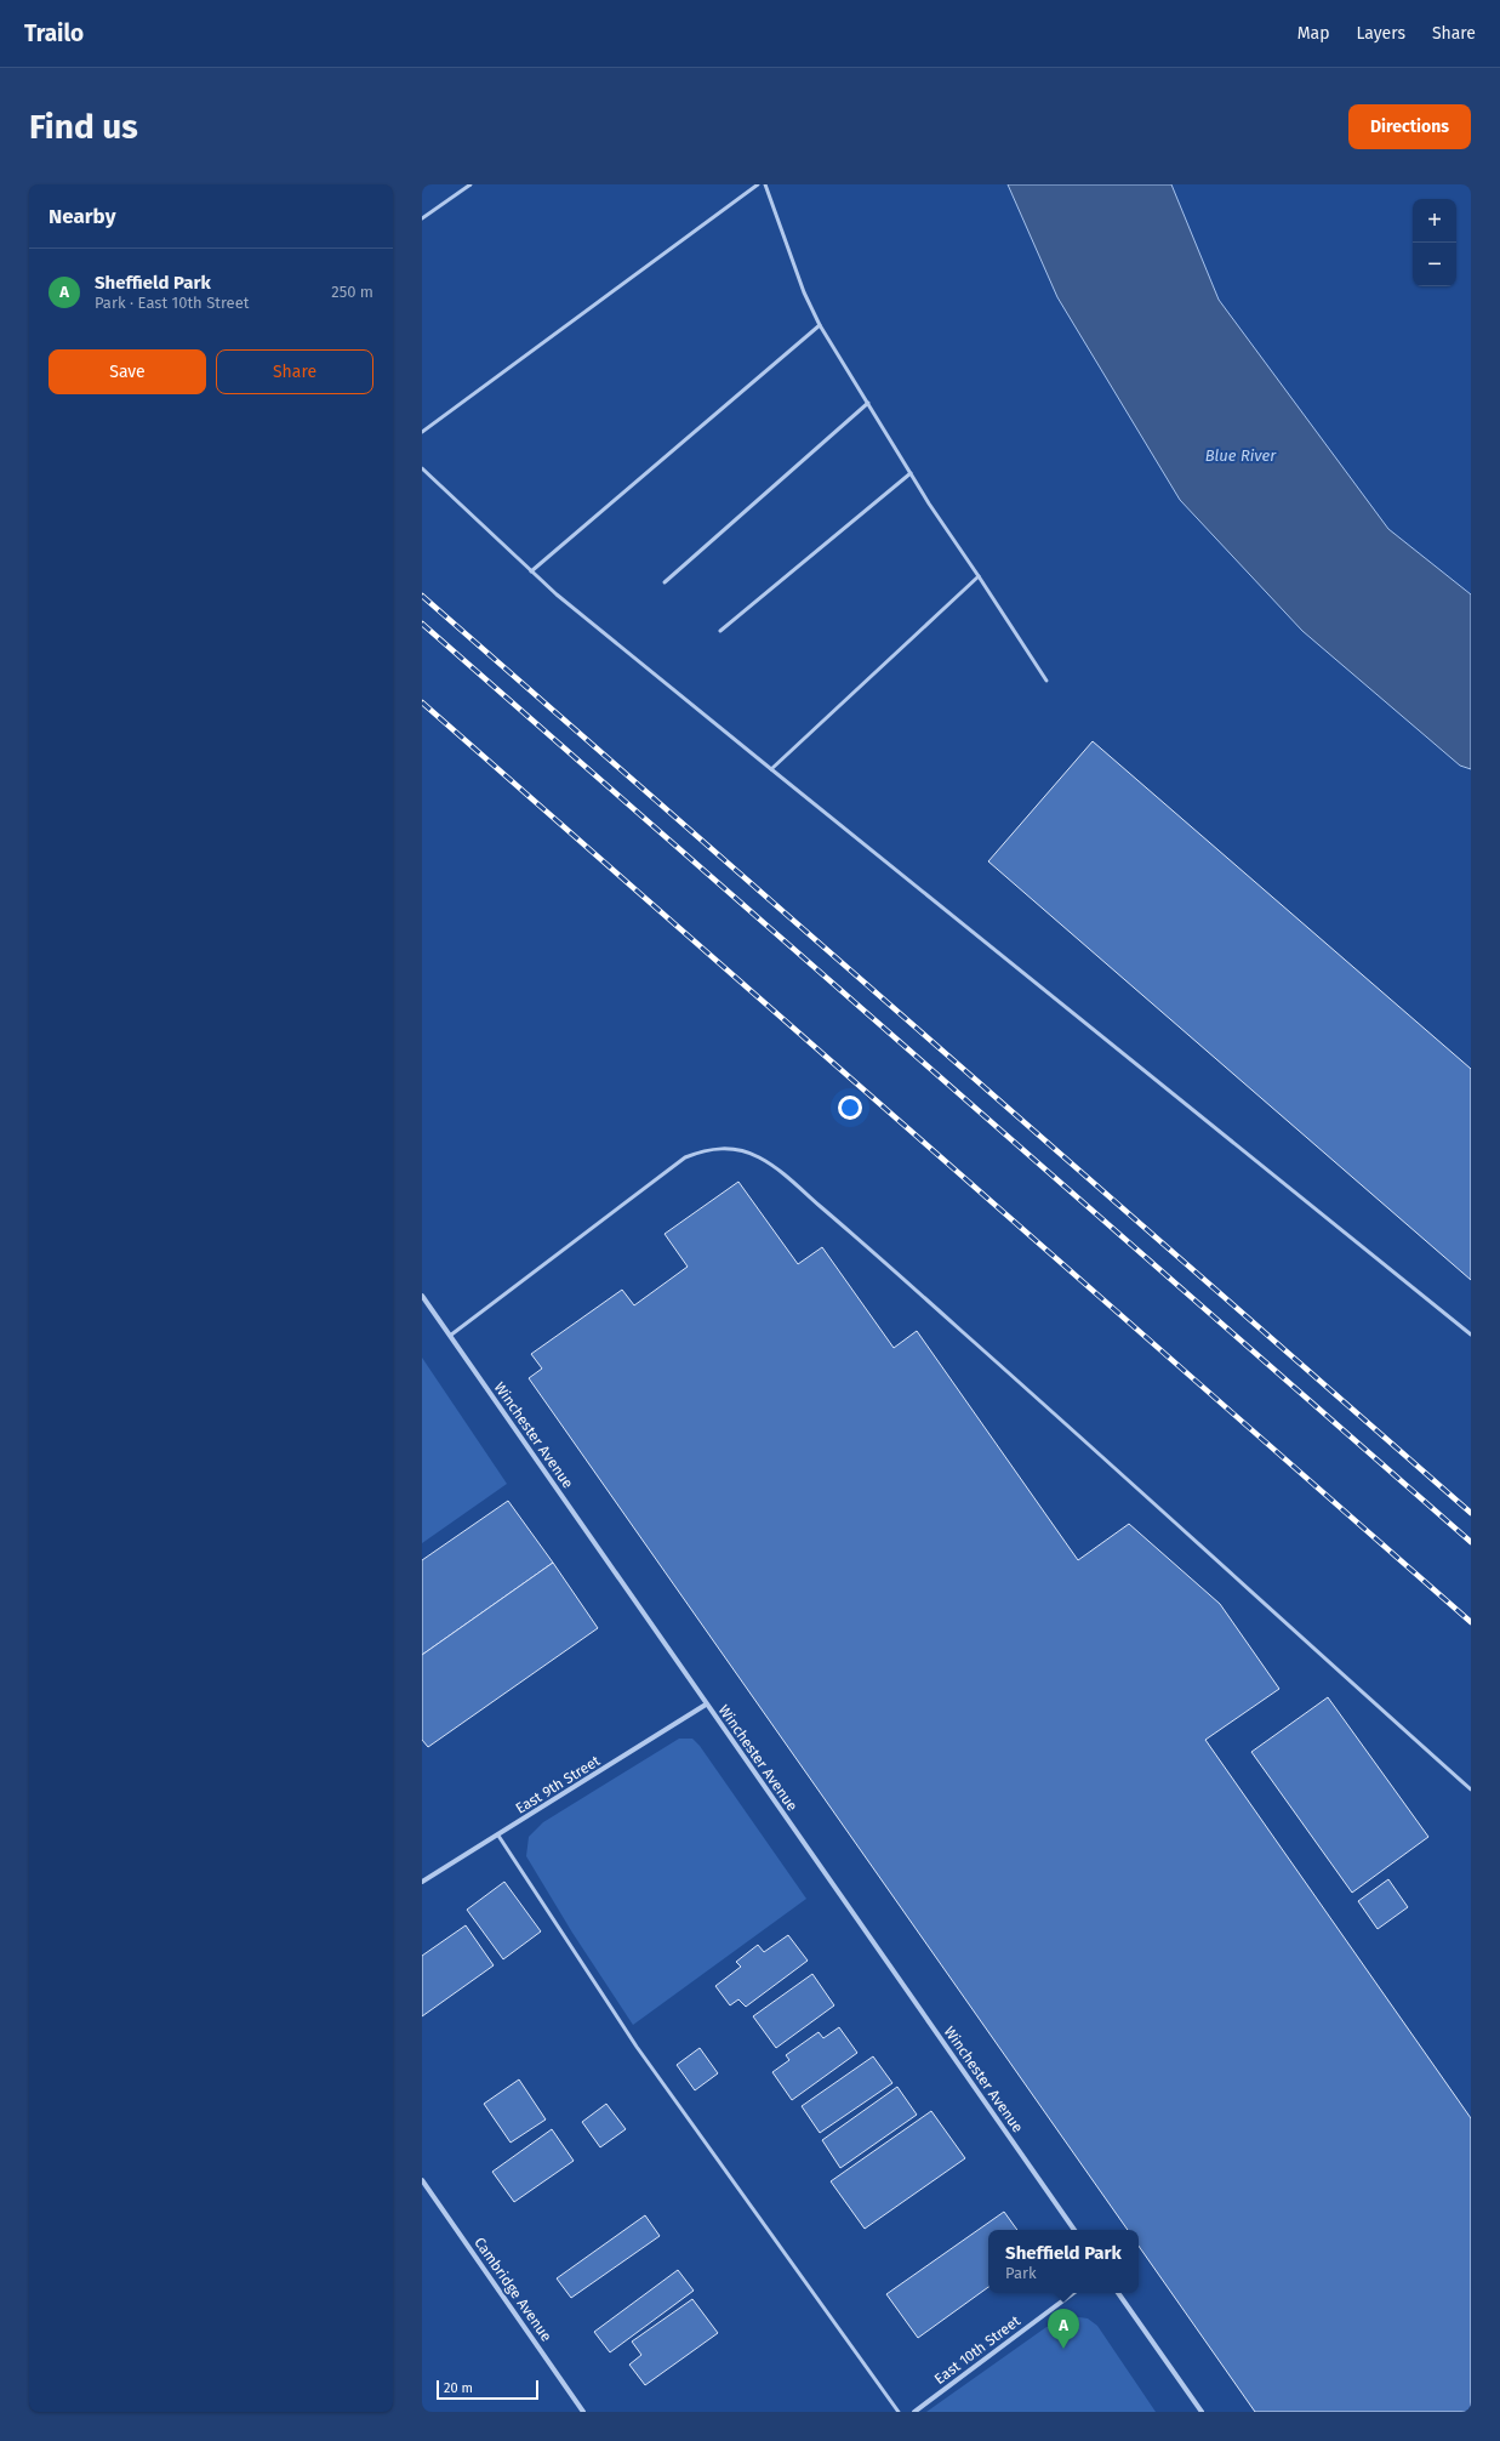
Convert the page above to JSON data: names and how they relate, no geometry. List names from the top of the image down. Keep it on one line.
{"streets":{"street":["Winchester Avenue","East 9th Street","Cambridge Avenue","East 10th Street"]},"crossings":[["Winchester Avenue","East 9th Street"]],"water":["Blue River"],"scale_bar":"20 m","page":{"header":"Trailo","nav":["Map","Layers","Share"],"buttons":["Directions",["Save","Share"]],"title":"Find us","heading":"Nearby","map_buttons":["+","−"],"list":[{"mark":"A","name":"Sheffield Park","note":"Park · East 10th Street","value":"250 m"}],"popup":["Sheffield Park","Park"],"pins":"A","scale":"20 m"}}
